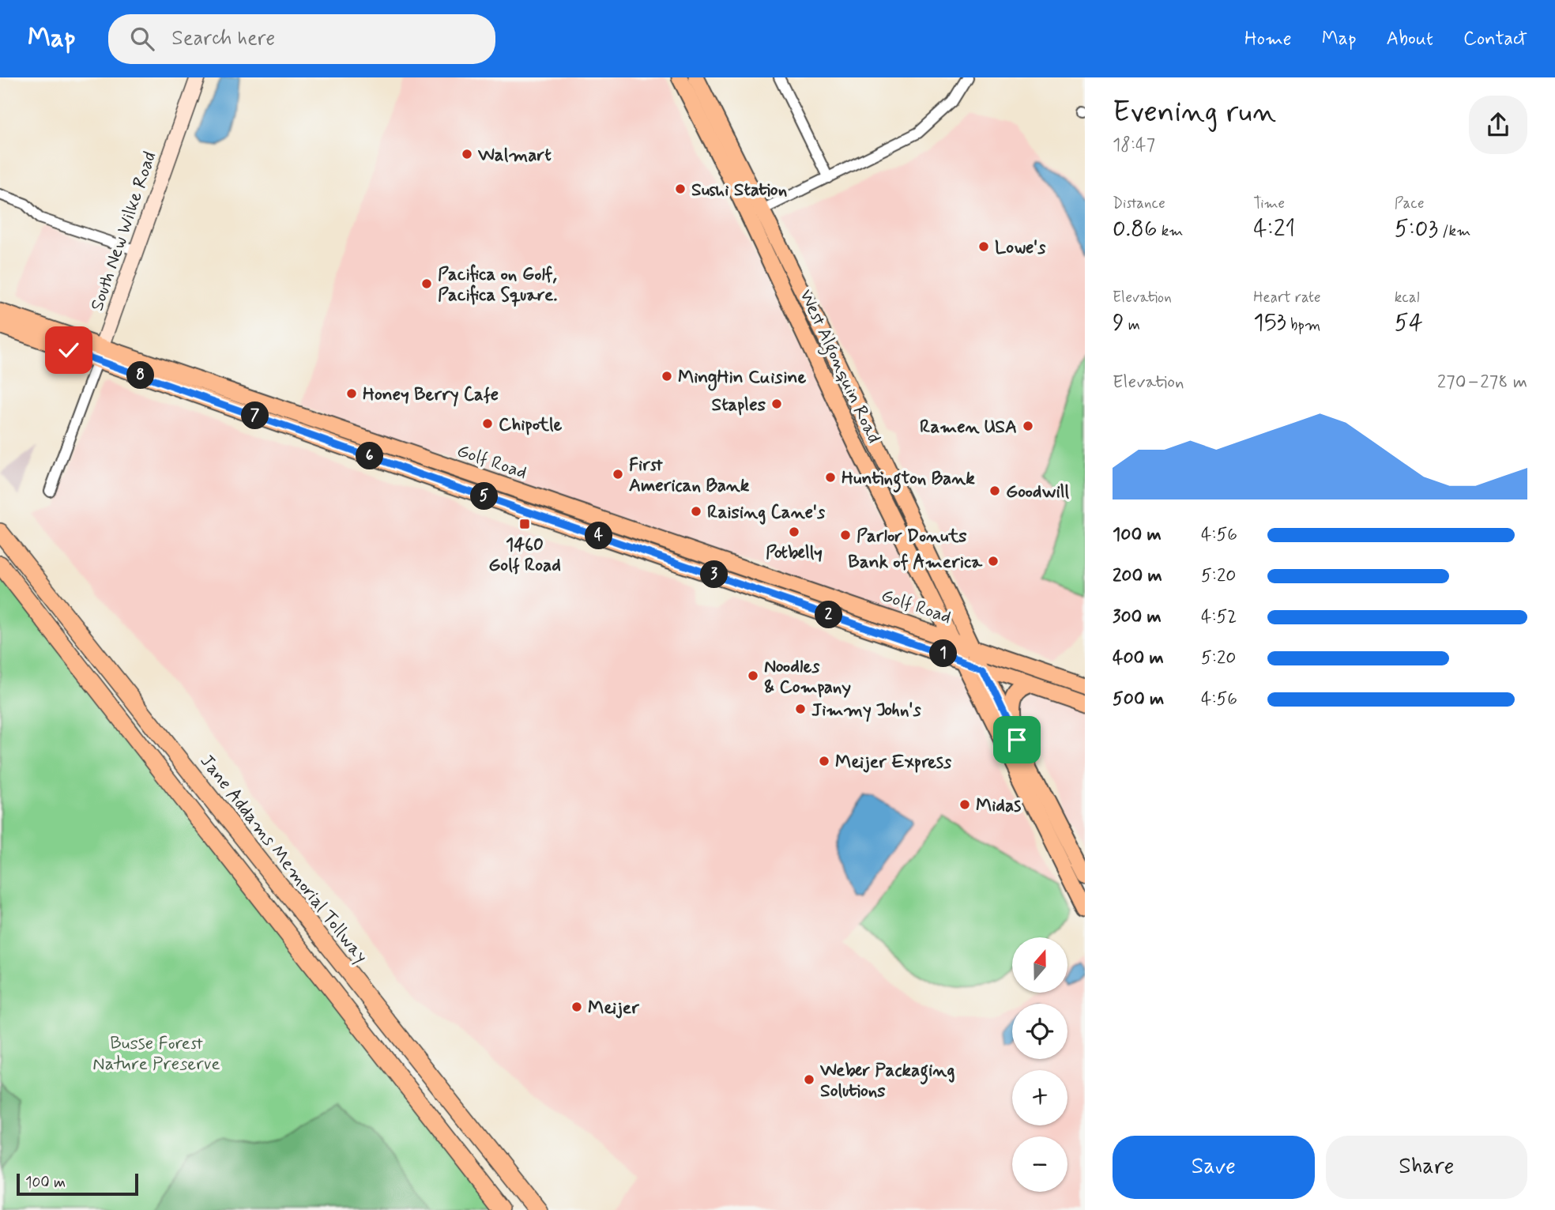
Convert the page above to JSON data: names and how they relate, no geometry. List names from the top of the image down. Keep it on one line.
{"streets":{"highway":["Jane Addams Memorial Tollway"],"main road":["South New Wilke Road","West Algonquin Road","Golf Road"]},"crossings":[["South New Wilke Road","Golf Road"],["West Algonquin Road","Golf Road"]],"parks":["Busse Forest Nature Preserve"],"places":{"other":["Walmart","Sushi Station","Lowe's","Pacifica on Golf, Pacifica Square.","MingHin Cuisine","Honey Berry Cafe","Staples","Chipotle","Ramen USA","First American Bank","Huntington Bank","Goodwill","Raising Cane's","Potbelly","Parlor Donuts","Bank of America","Noodles & Company","Jimmy John's","Meijer Express","Midas","Meijer","Weber Packaging Solutions"],"transit":["1460 Golf Road"]},"scale_bar":"100 m","north":"top","page":{"header":"Map","search":"Search here","nav":["Home","Map","About","Contact"],"heading":["Evening run","18:47"],"stats":[["Distance","0.86 km"],["Time","4:21"],["Pace","5:03 /km"],["Elevation","9 m"],["Heart rate","153 bpm"],["kcal","54"]],"chart":["Elevation","270–278 m"],"pins":["8","7","6","5","4","3","2","1"],"list":[{"name":"100 m","note":"4:56"},{"name":"200 m","note":"5:20"},{"name":"300 m","note":"4:52"},{"name":"400 m","note":"5:20"},{"name":"500 m","note":"4:56"}],"map_buttons":["+","−"],"buttons":["Save","Share"],"scale":"100 m"}}
